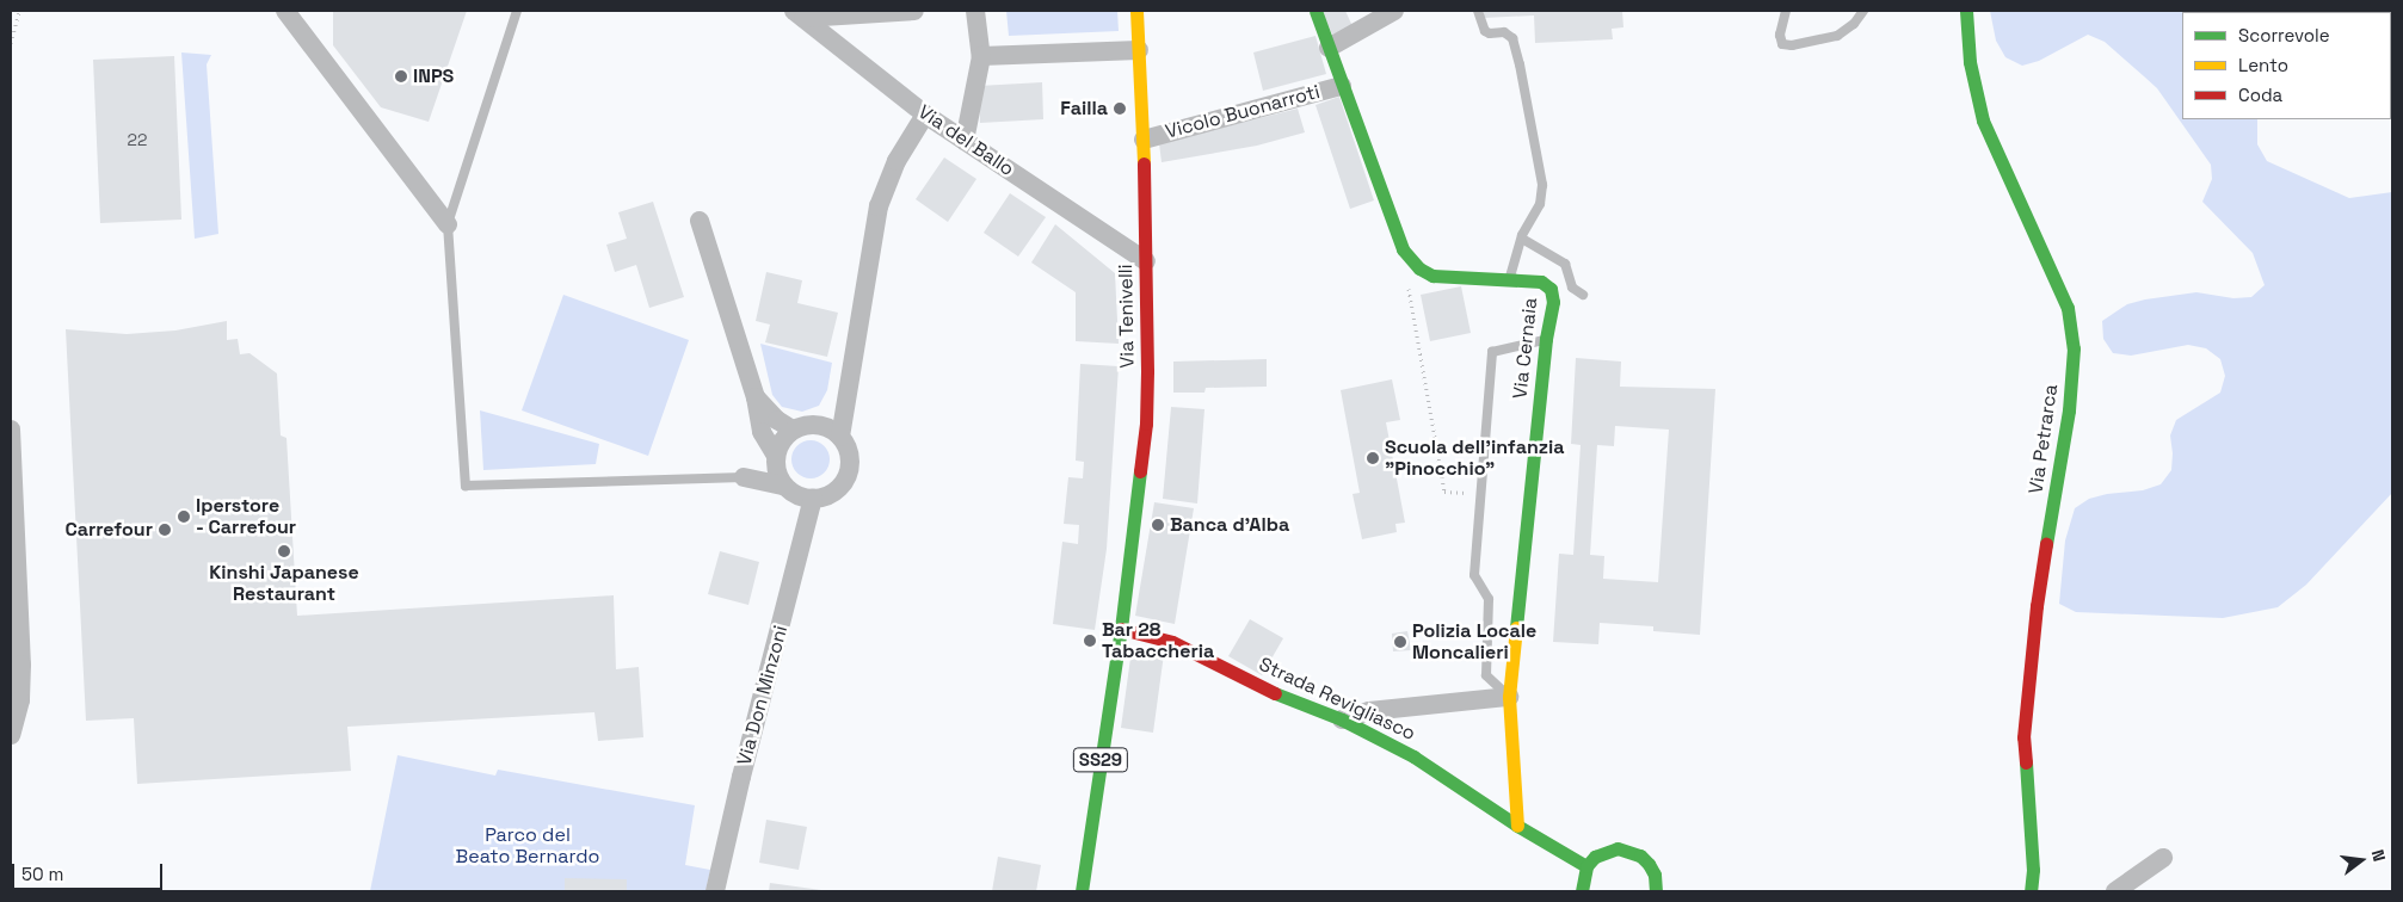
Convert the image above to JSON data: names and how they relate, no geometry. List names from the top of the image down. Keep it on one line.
{"streets":{"street":["Vicolo Buonarroti","Via del Ballo","Via Tenivelli","Via Cernaia","Via Petrarca","Via Don Minzoni","Strada Revigliasco","SS29"]},"crossings":[["Vicolo Buonarroti","Via Tenivelli"],["Via del Ballo","Via Tenivelli"],["Via Tenivelli","Strada Revigliasco"],["Via Tenivelli","SS29"],["Via Cernaia","Strada Revigliasco"],["Strada Revigliasco","SS29"]],"parks":["Parco del Beato Bernardo"],"places":["INPS","Failla","Scuola dell’infanzia ”Pinocchio\"","Iperstore - Carrefour","Banca d'Alba","Carrefour","Kinshi Japanese Restaurant","Bar 28 Tabaccheria","Polizia Locale Moncalieri"],"house_numbers":["22"],"legend":["Scorrevole","Lento","Coda"],"scale_bar":"50 m","north":"right"}
